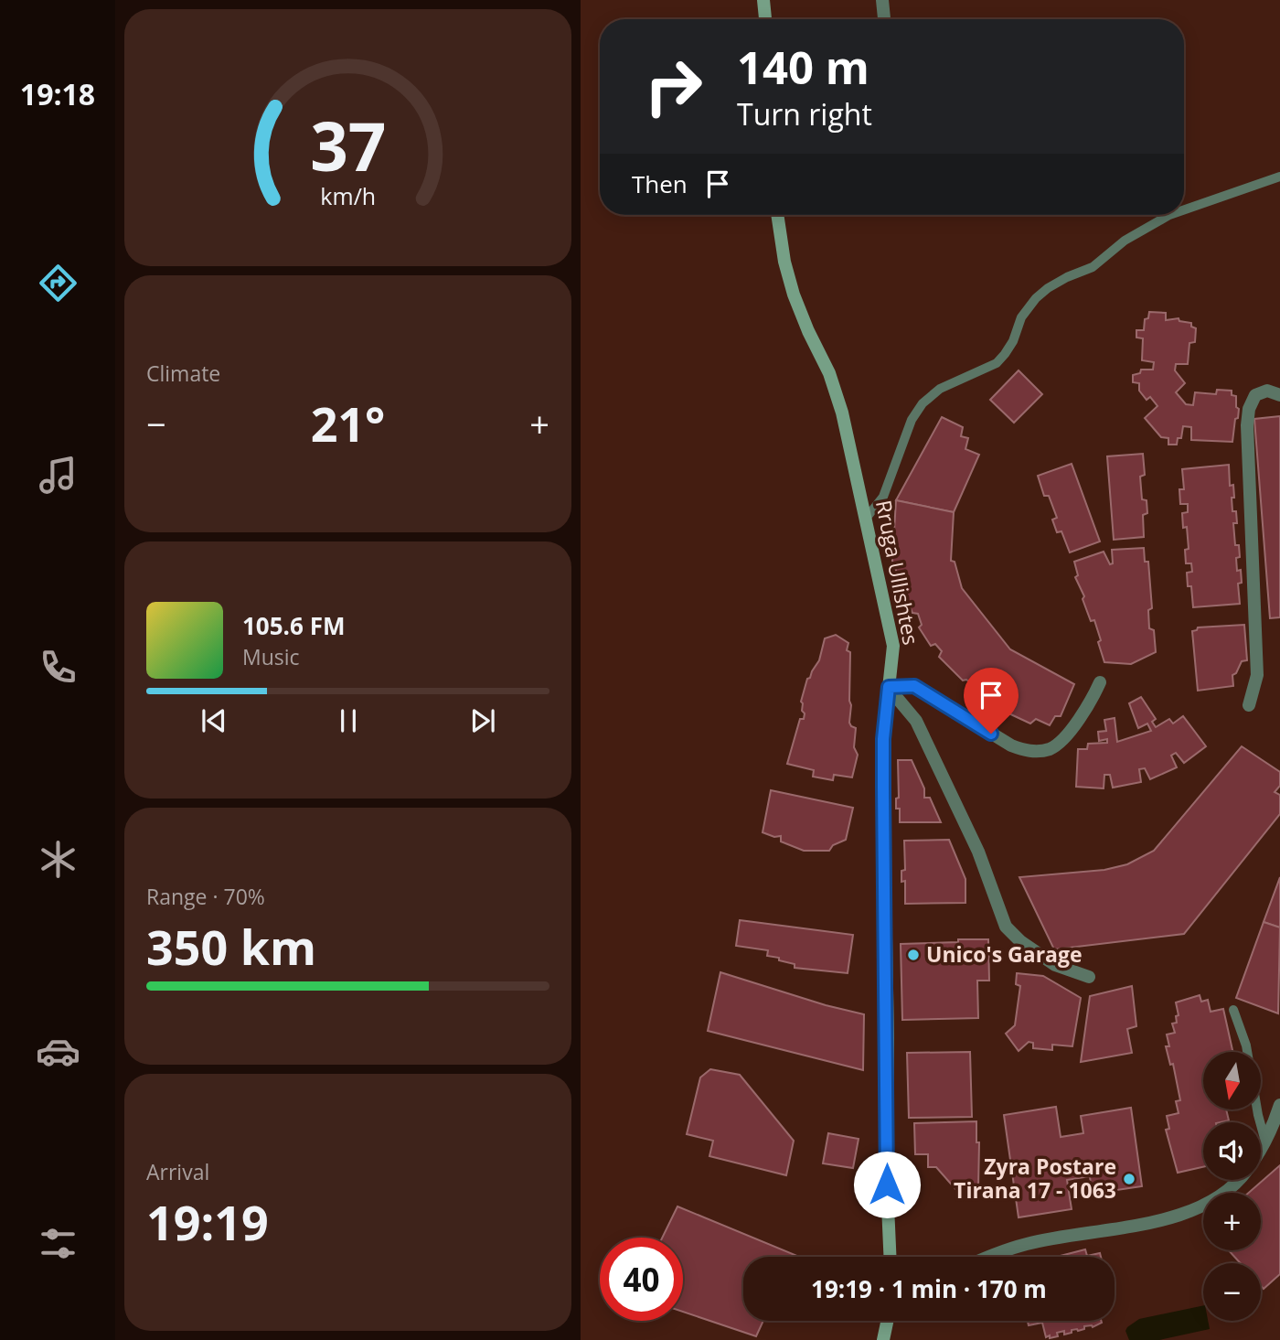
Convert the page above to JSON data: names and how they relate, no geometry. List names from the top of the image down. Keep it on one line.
{"streets":{"street":["Rruga Ullishtes"]},"places":["Unico's Garage","Zyra Postare Tirana 17 - 1063"],"north":"bottom","page":{"tabs":"19:18","turn":["140 m","Turn right"],"then":"Then","tile":["Climate",["Range · 70%","350 km"],["Arrival","19:19"]],"heat":["−","21°","+"],"song":["105.6 FM","Music"],"map_buttons":["+","−"],"limit":"40","trip":"19:19 · 1 min · 170 m","gauge":["37","km/h"]}}
